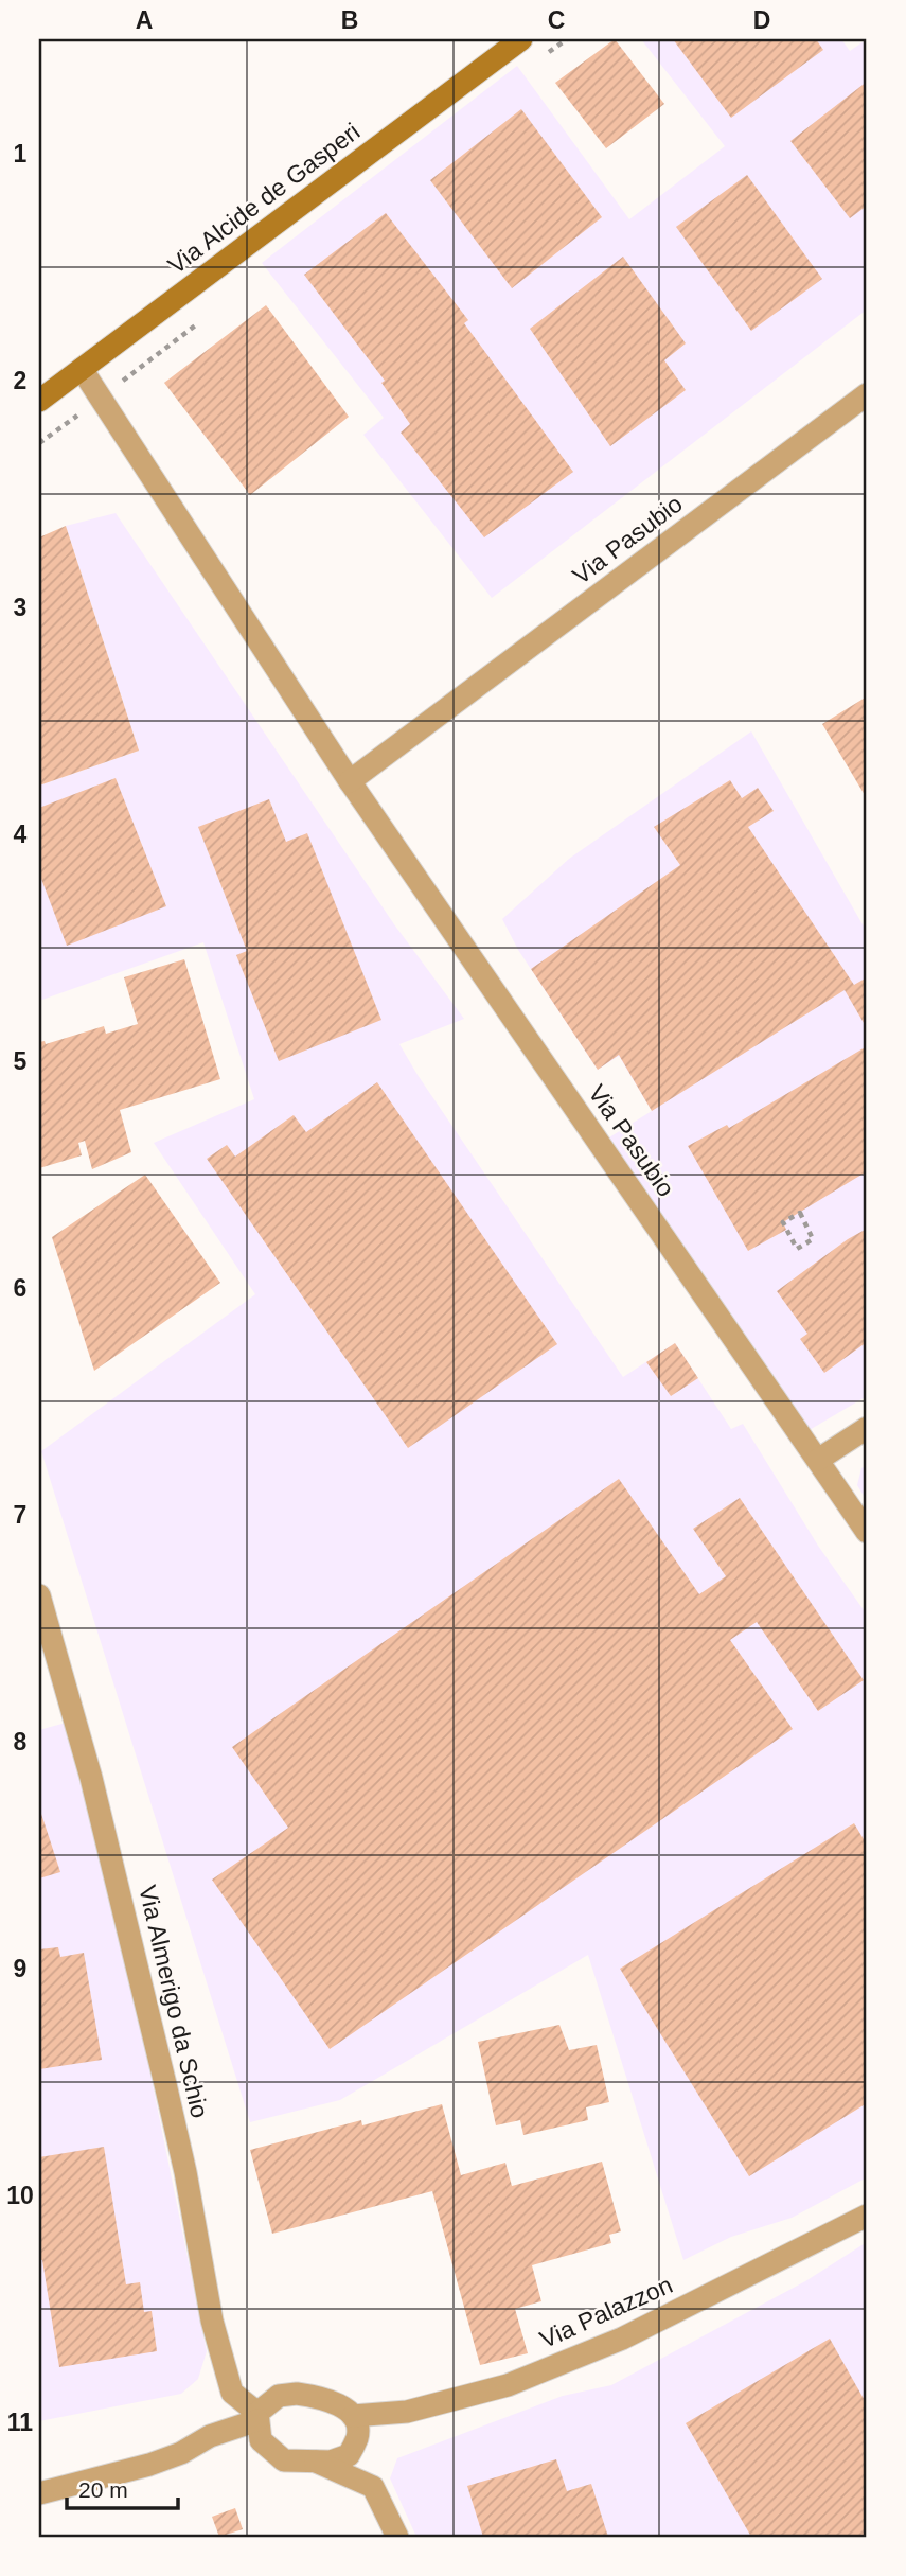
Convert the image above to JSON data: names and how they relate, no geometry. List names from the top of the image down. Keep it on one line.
{"streets":{"street":["Via Alcide de Gasperi","Via Pasubio","Via Almerigo da Schio","Via Palazzon"]},"crossings":[["Via Alcide de Gasperi","Via Pasubio"],["Via Almerigo da Schio","Via Palazzon"]],"scale_bar":"20 m","grid":{"columns":["A","B","C","D"],"rows":["1","2","3","4","5","6","7","8","9","10","11"]}}
